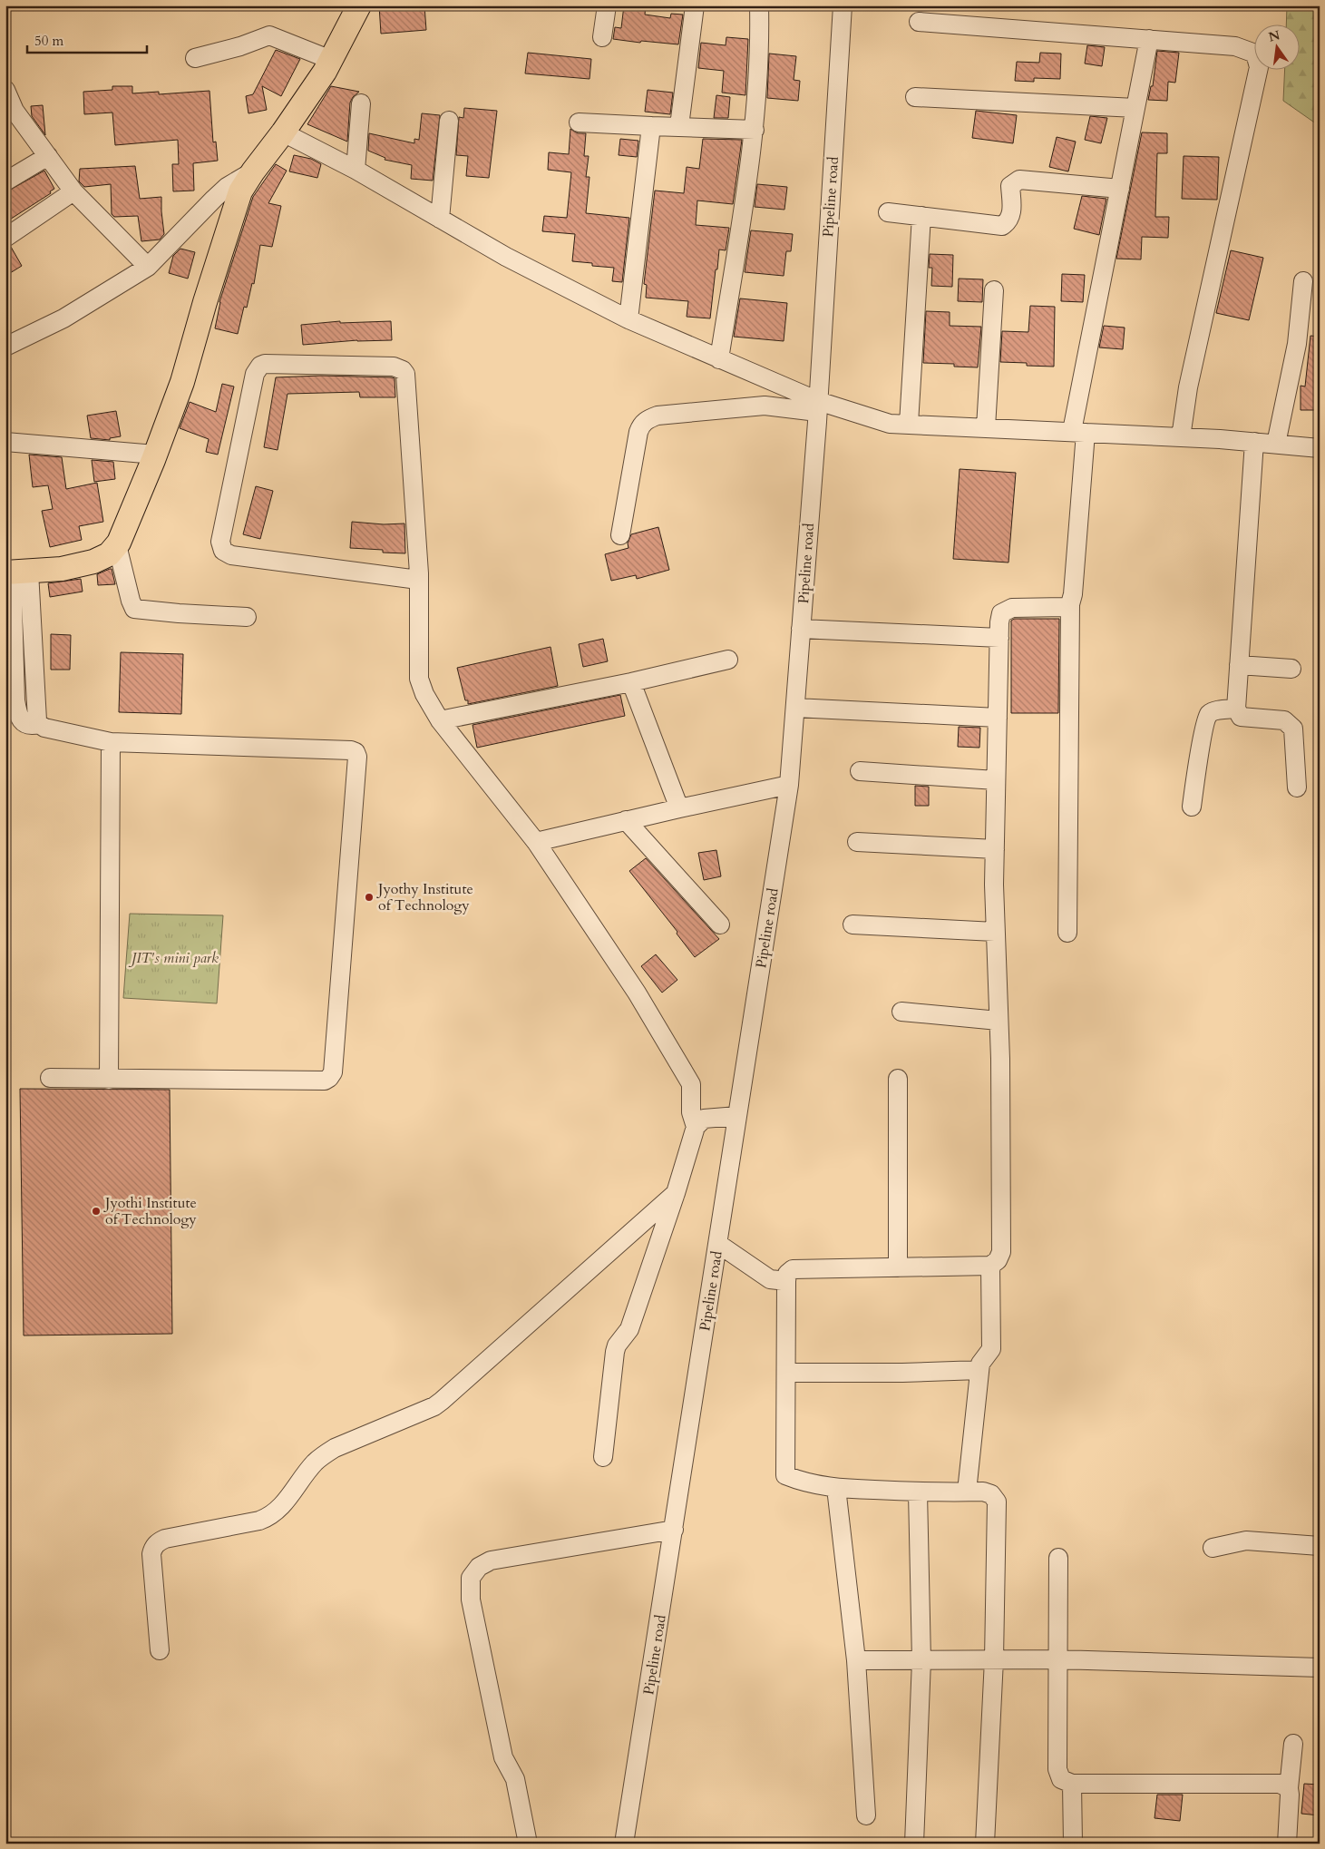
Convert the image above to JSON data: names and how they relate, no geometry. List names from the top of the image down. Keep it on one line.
{"streets":{"street":["Pipeline road"]},"parks":["JIT's mini park"],"places":["Jyothy Institute of Technology","Jyothi Institute of Technology"],"scale_bar":"50 m","north":"top"}
